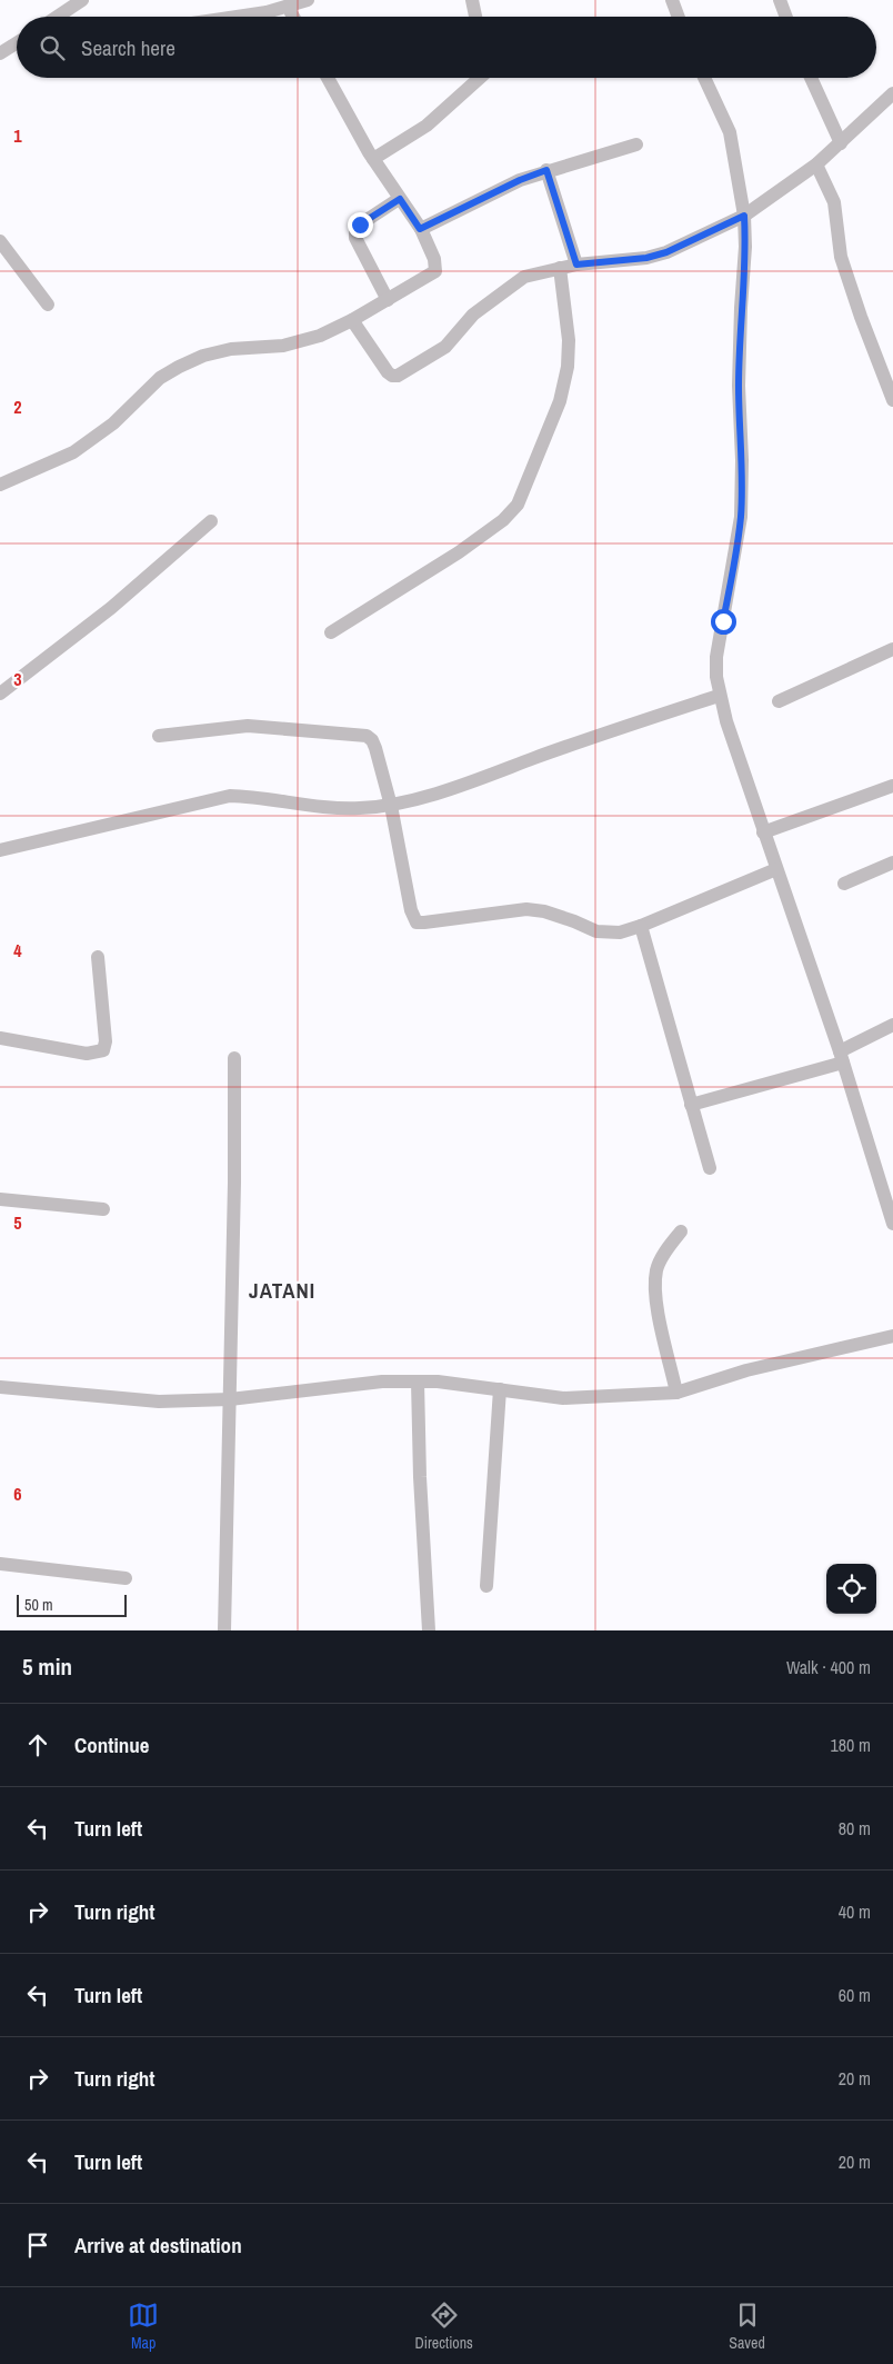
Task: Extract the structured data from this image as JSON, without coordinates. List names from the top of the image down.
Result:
{
  "districts": ["JATANI"],
  "scale_bar": "50 m",
  "page": {
    "search": "Search here",
    "scale": "50 m",
    "heading": ["5 min", "Walk · 400 m"],
    "list": [
      ["Continue", "180 m"],
      ["Turn left", "80 m"],
      ["Turn right", "40 m"],
      ["Turn left", "60 m"],
      ["Turn right", "20 m"],
      ["Turn left", "20 m"],
      "Arrive at destination"
    ],
    "nav": ["Map", "Directions", "Saved"]
  },
  "grid": {
    "rows": [
      "1",
      "2",
      "3",
      "4",
      "5",
      "6"
    ]
  }
}
